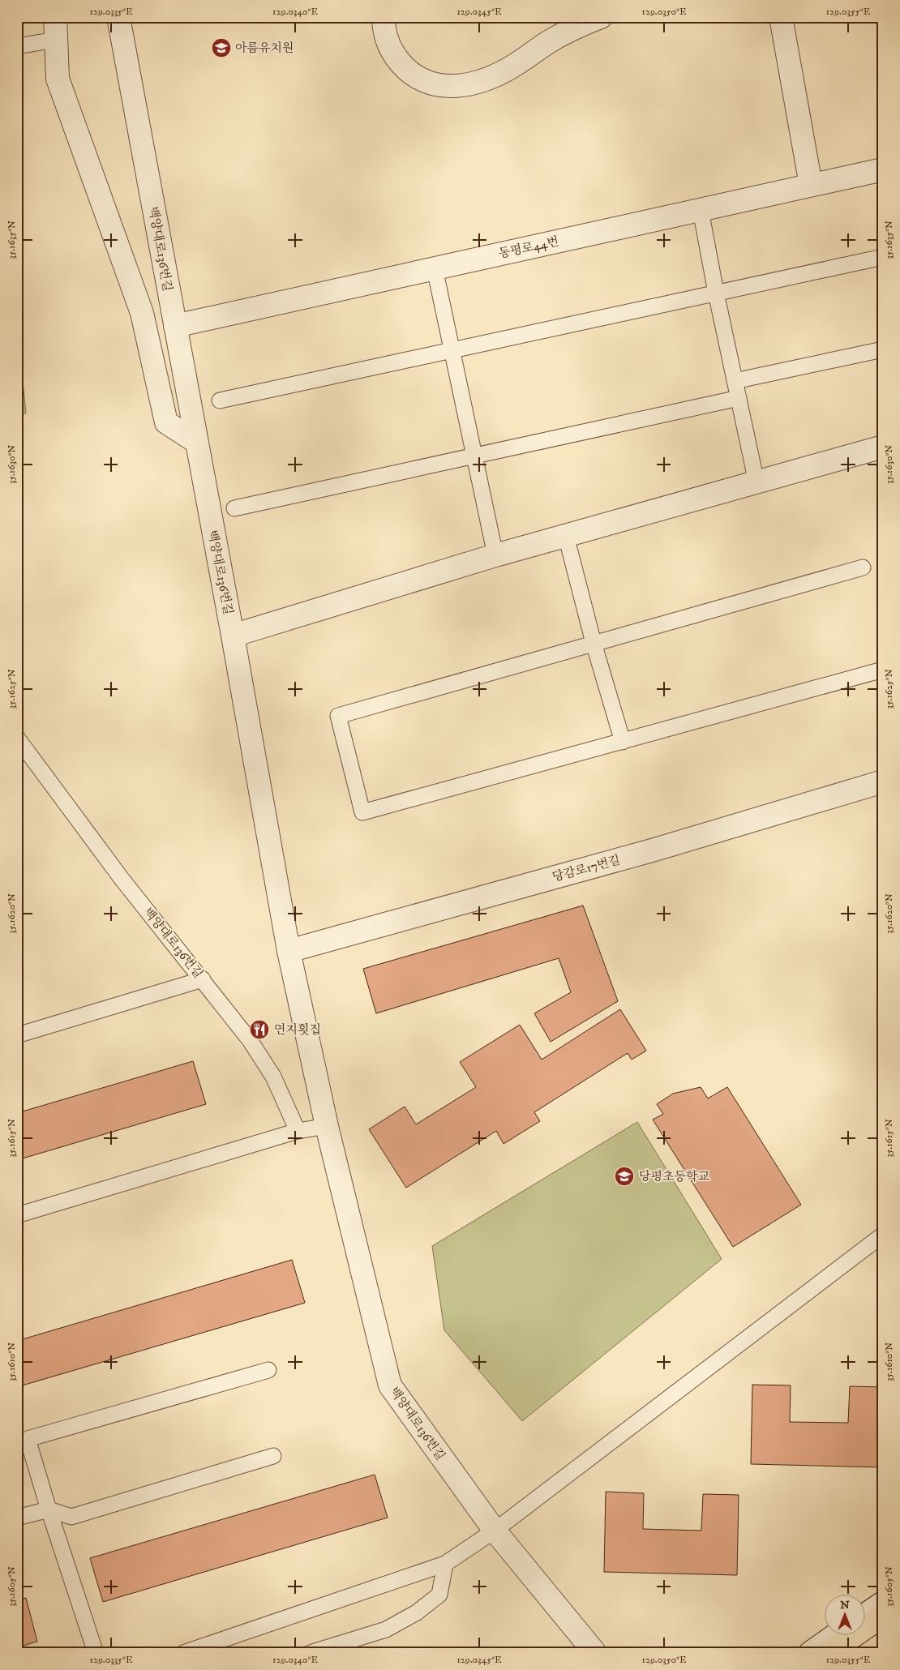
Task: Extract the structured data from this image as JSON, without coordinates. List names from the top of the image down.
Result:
{
  "streets": {
    "street": ["동평로44번", "백양대로136번길", "당감로17번길"]
  },
  "crossings": [
    ["동평로44번", "백양대로136번길"],
    ["백양대로136번길", "당감로17번길"]
  ],
  "places": {
    "school or university": ["아름유치원", "당평초등학교"],
    "restaurant": ["연지횟집"]
  },
  "north": "top",
  "coordinates": [
    "129.0335°E",
    "129.0340°E",
    "129.0345°E",
    "129.0350°E",
    "129.0355°E",
    "35.1635°N",
    "35.1630°N",
    "35.1625°N",
    "35.1620°N",
    "35.1615°N",
    "35.1610°N",
    "35.1605°N"
  ]
}
